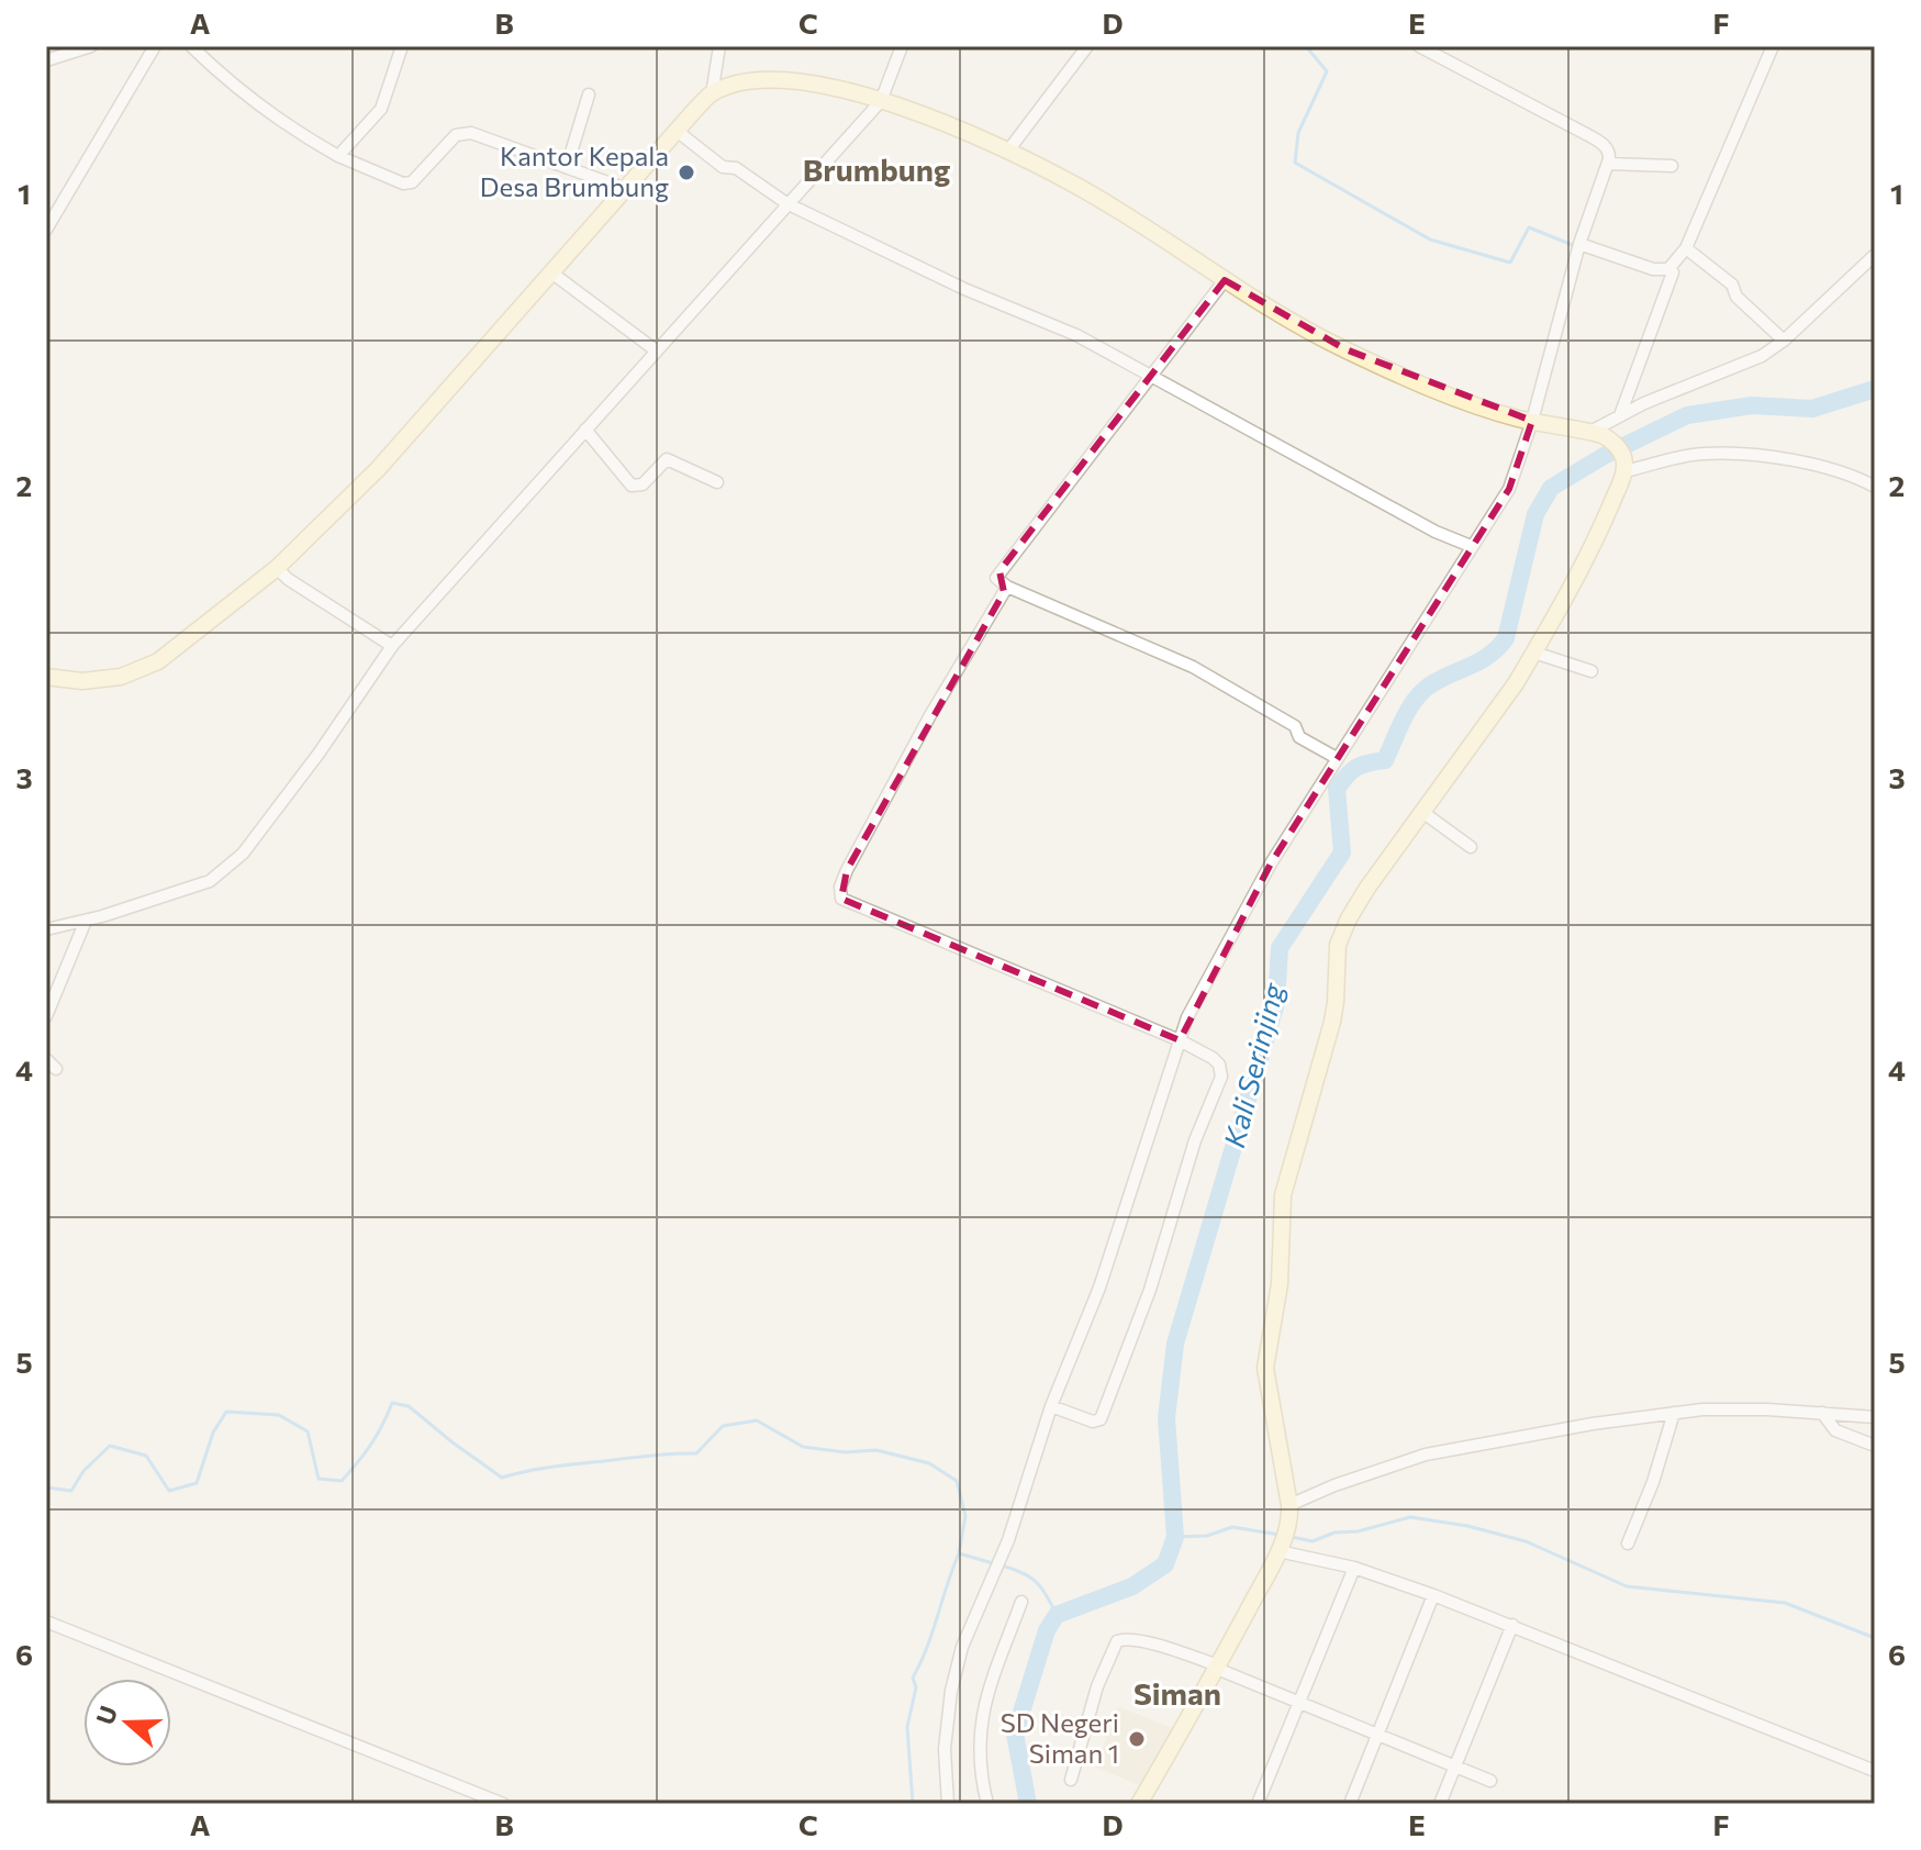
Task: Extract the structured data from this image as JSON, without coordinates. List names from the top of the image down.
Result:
{
  "districts": ["Brumbung", "Siman"],
  "water": ["Kali Serinjing"],
  "places": ["Kantor Kepala Desa Brumbung", "SD Negeri Siman 1"],
  "north": "left",
  "grid": {
    "columns": [
      "A",
      "B",
      "C",
      "D",
      "E",
      "F"
    ],
    "rows": [
      "1",
      "2",
      "3",
      "4",
      "5",
      "6"
    ]
  }
}
